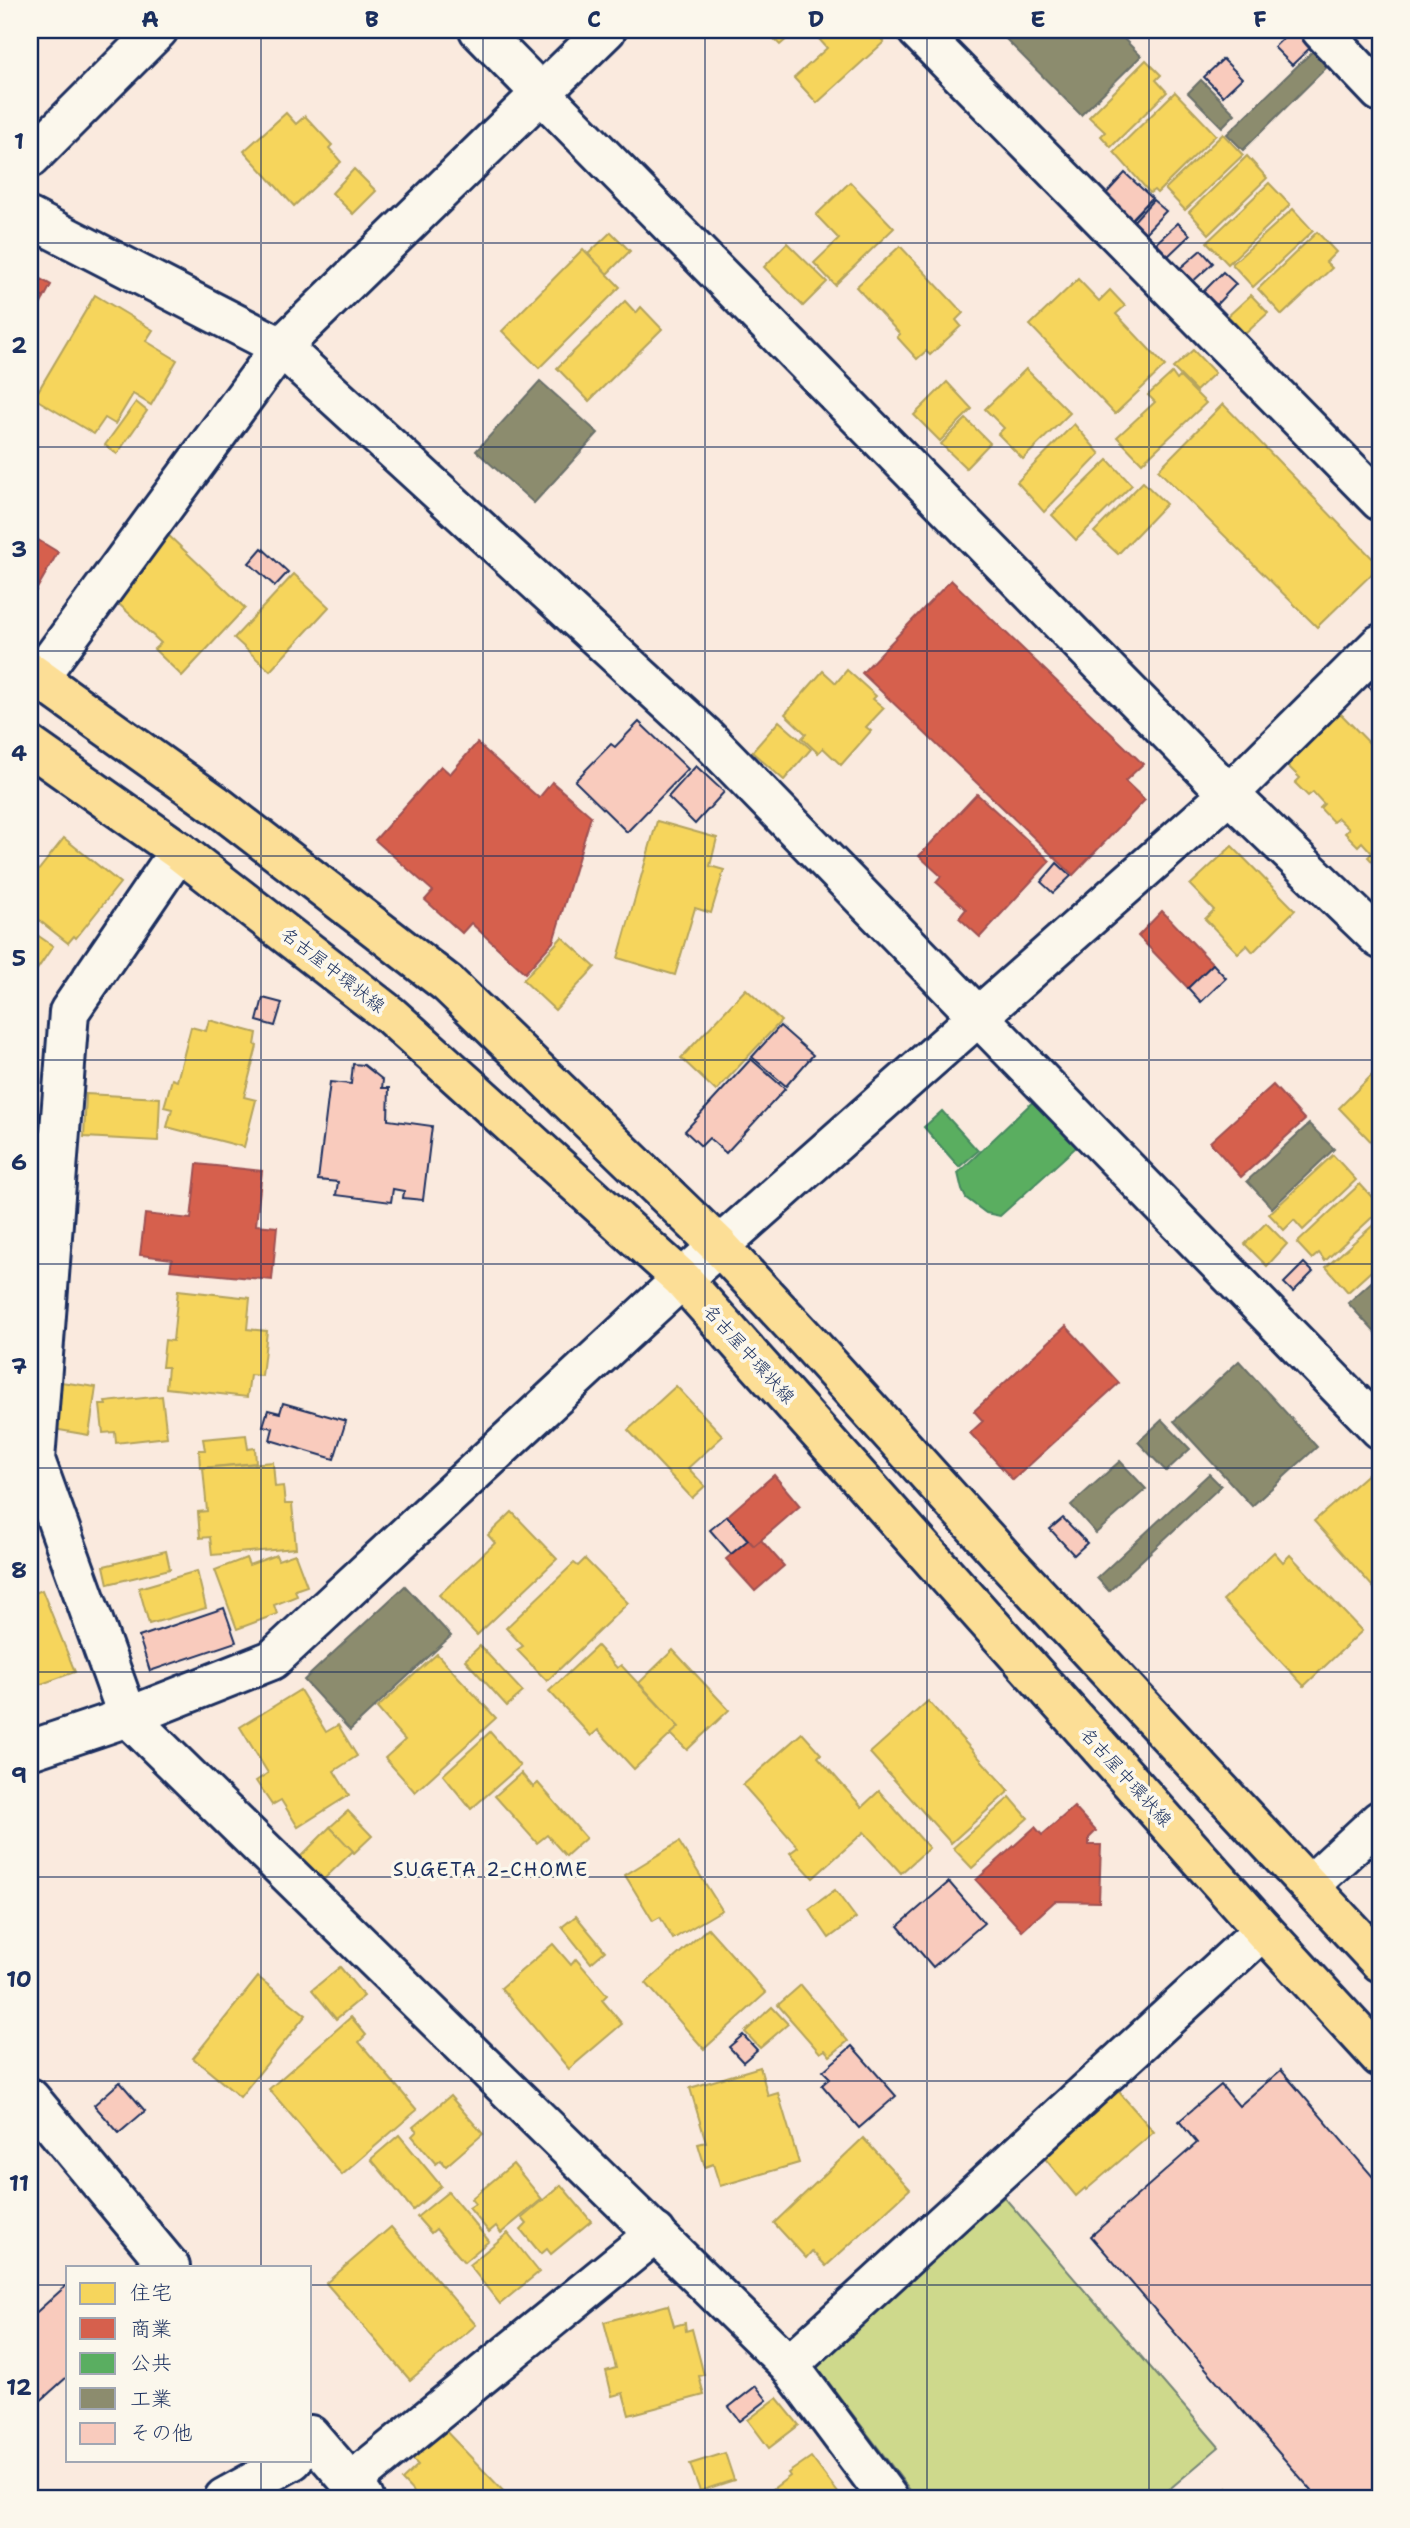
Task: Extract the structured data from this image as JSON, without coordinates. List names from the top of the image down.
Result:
{
  "streets": {
    "main road": ["名古屋中環状線"]
  },
  "districts": ["SUGETA 2-CHOME"],
  "legend": [
    "住宅",
    "商業",
    "公共",
    "工業",
    "その他"
  ],
  "grid": {
    "columns": [
      "A",
      "B",
      "C",
      "D",
      "E",
      "F"
    ],
    "rows": [
      "1",
      "2",
      "3",
      "4",
      "5",
      "6",
      "7",
      "8",
      "9",
      "10",
      "11",
      "12"
    ]
  }
}
